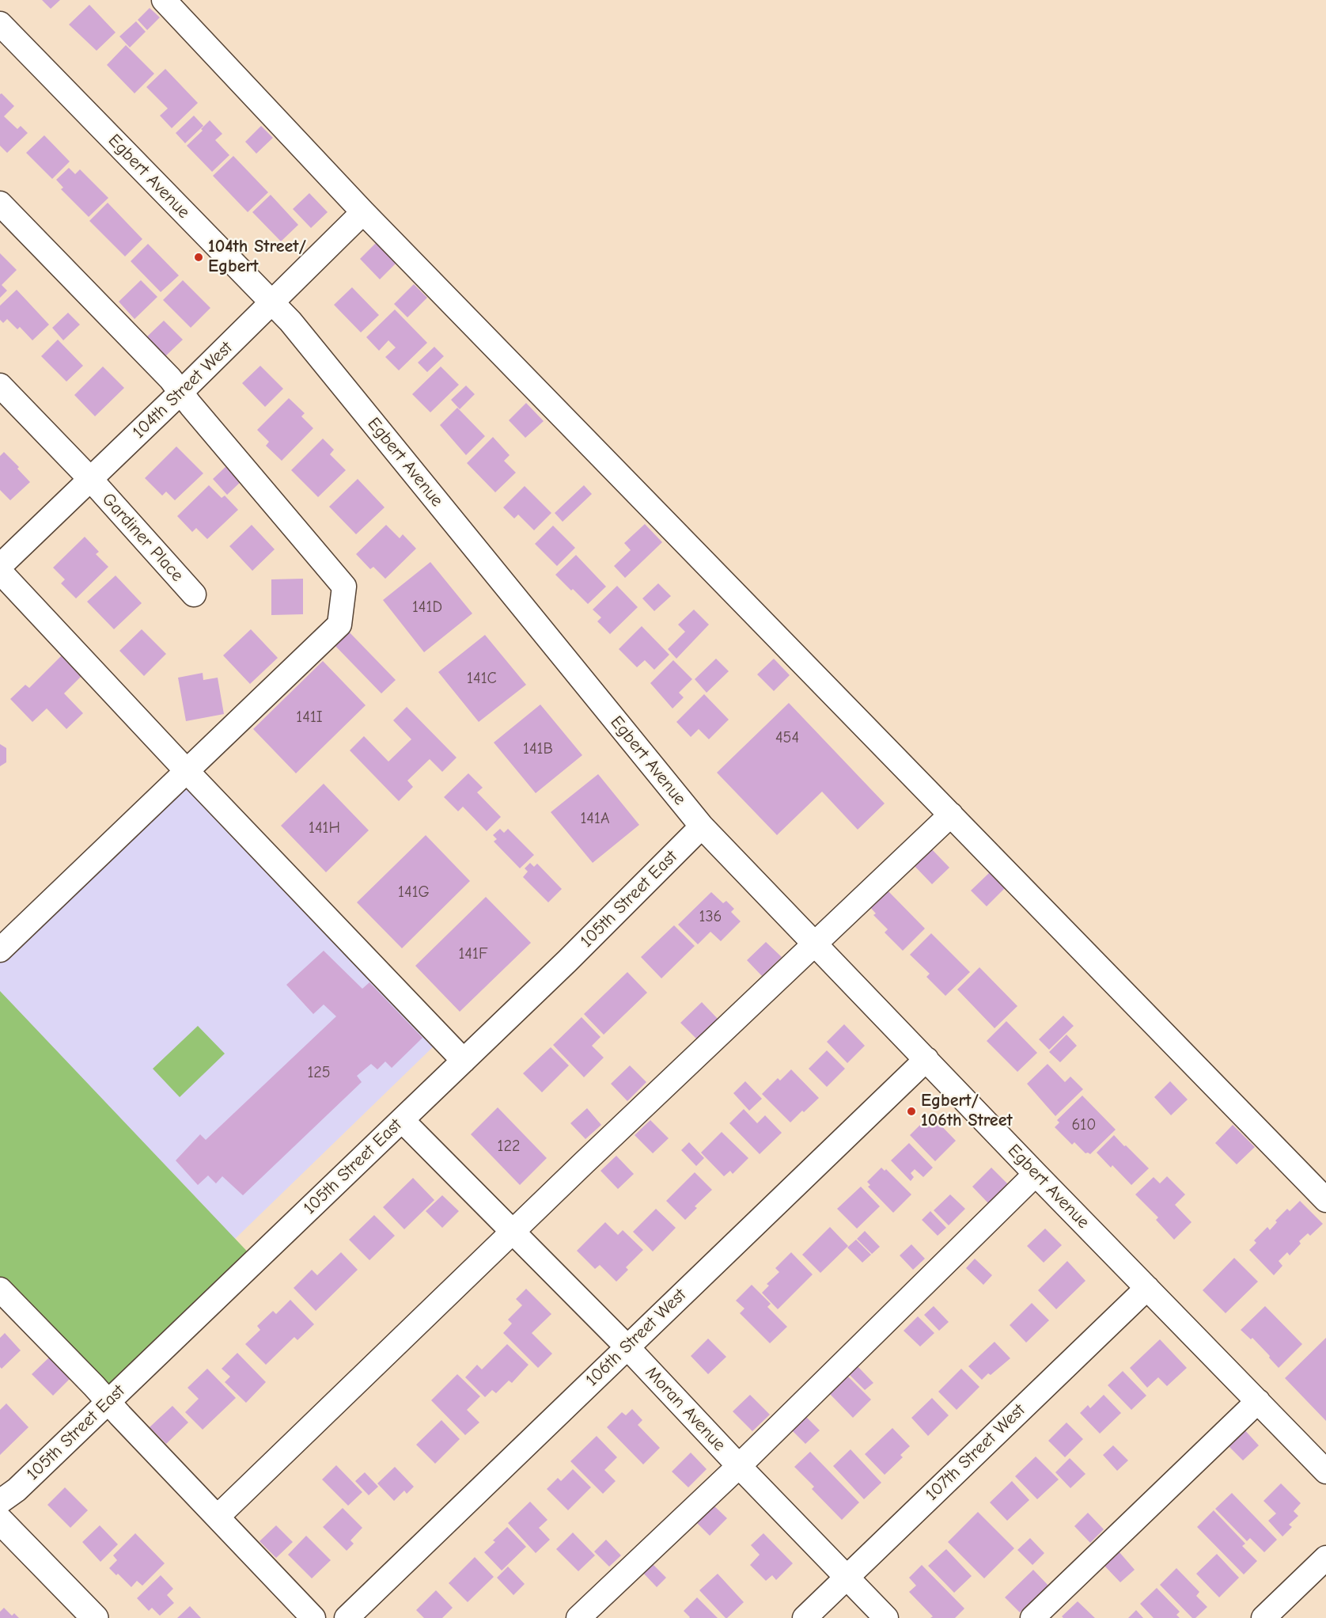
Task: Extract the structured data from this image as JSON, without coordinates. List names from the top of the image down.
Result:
{
  "streets": {
    "street": [
      "Egbert Avenue",
      "104th Street West",
      "Gardiner Place",
      "105th Street East",
      "106th Street West",
      "Moran Avenue",
      "107th Street West"
    ]
  },
  "crossings": [
    ["Egbert Avenue", "104th Street West"],
    ["Egbert Avenue", "105th Street East"],
    ["Egbert Avenue", "106th Street West"],
    ["Egbert Avenue", "107th Street West"],
    ["104th Street West", "Gardiner Place"],
    ["105th Street East", "Moran Avenue"],
    ["106th Street West", "Moran Avenue"],
    ["Moran Avenue", "107th Street West"]
  ],
  "places": ["104th Street/ Egbert", "Egbert/ 106th Street"],
  "house_numbers": [
    "141D",
    "141C",
    "141I",
    "454",
    "141B",
    "141A",
    "141H",
    "141G",
    "136",
    "141F",
    "125",
    "610",
    "122"
  ]
}
